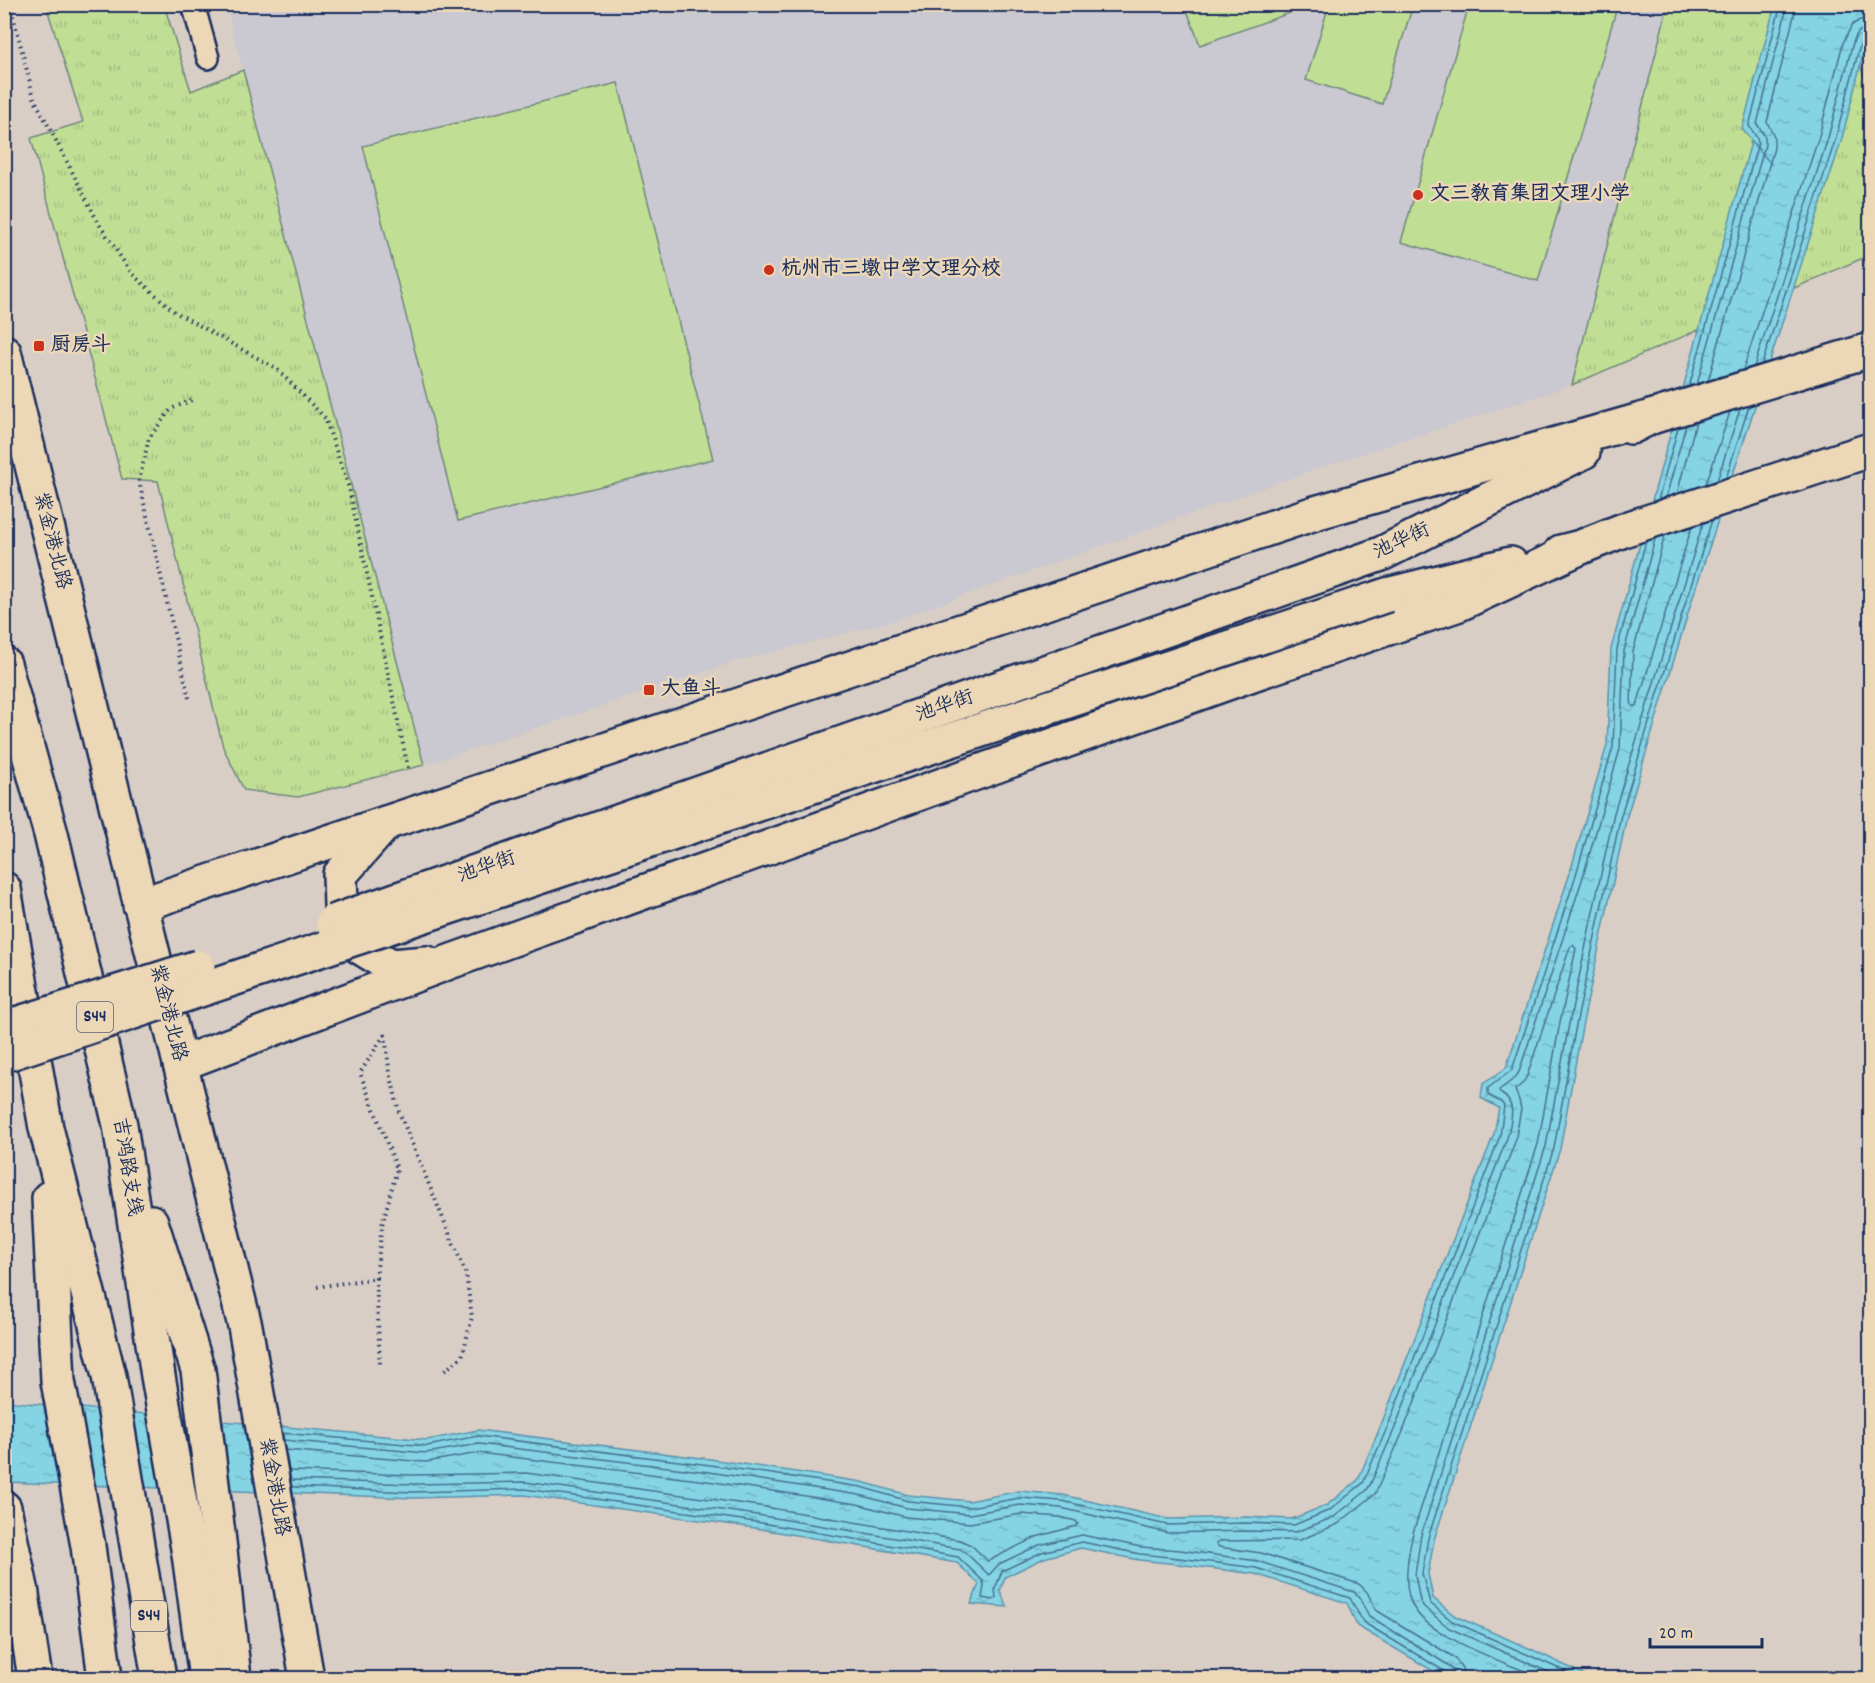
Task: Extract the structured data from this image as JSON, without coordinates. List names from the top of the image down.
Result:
{
  "streets": {
    "main road": [
      "紫金港北路",
      "池华街",
      "S44",
      "吉鸿路支线"
    ]
  },
  "places": {
    "other": ["文三教育集团文理小学", "杭州市三墩中学文理分校"],
    "transit": ["厨房斗", "大鱼斗"]
  },
  "scale_bar": "20 m"
}
